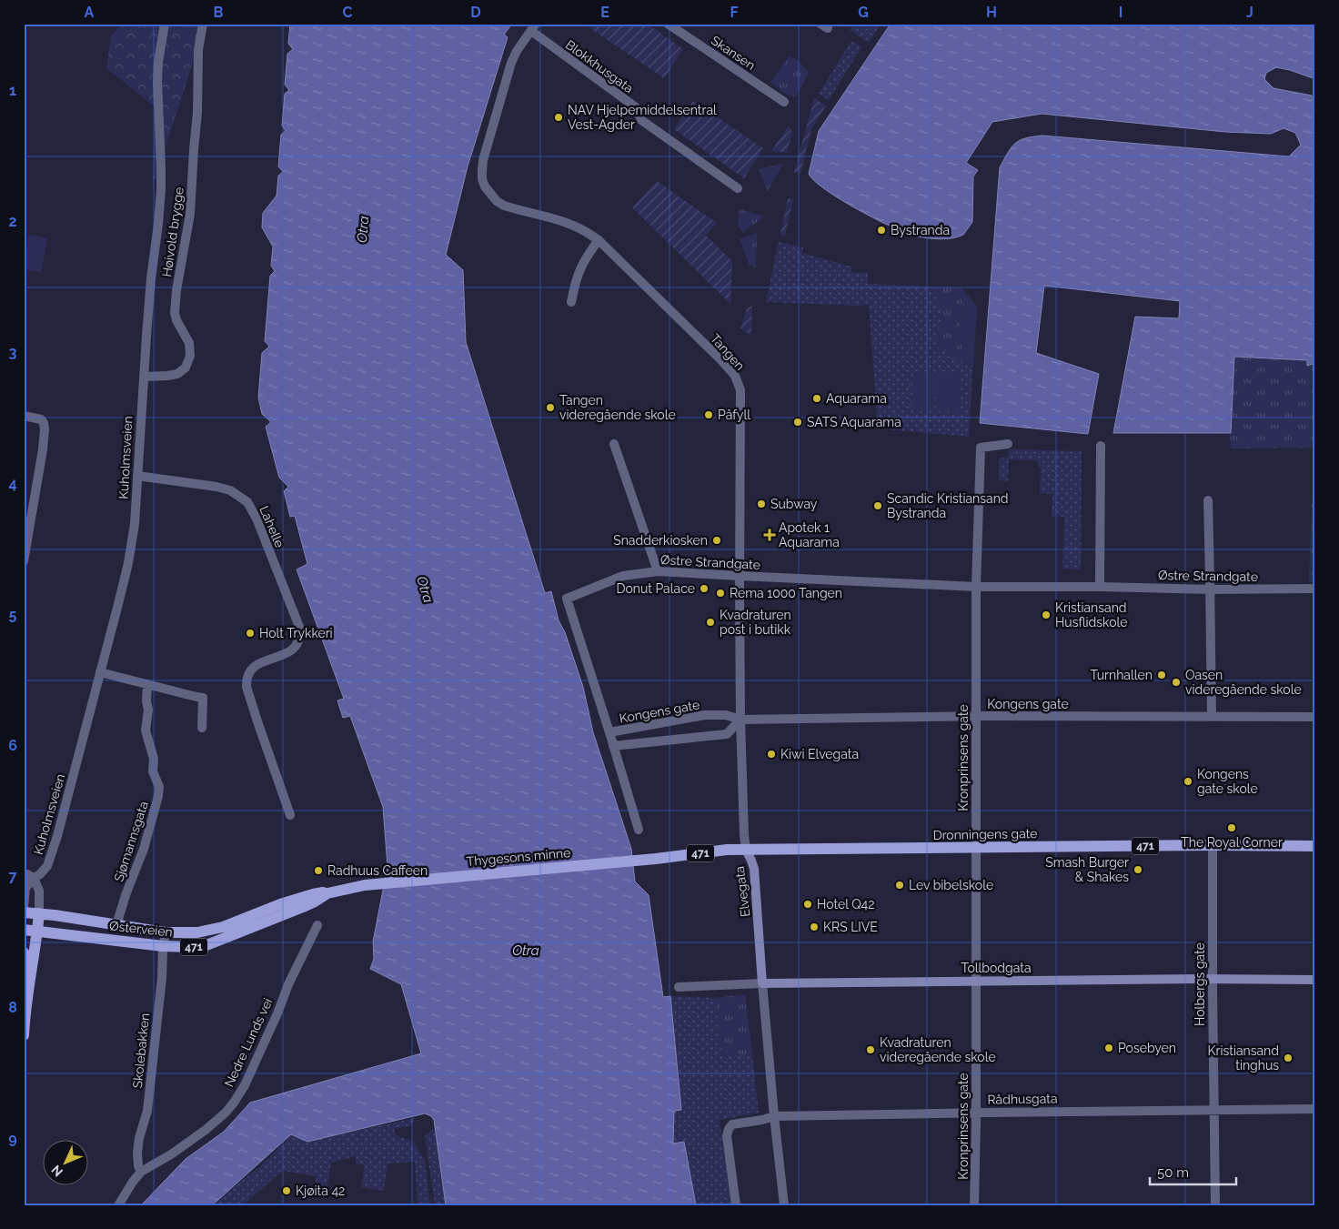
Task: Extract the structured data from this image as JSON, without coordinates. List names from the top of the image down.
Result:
{
  "streets": {
    "main road": [
      "Dronningens gate",
      "471",
      "Thygesons minne",
      "Elvegata",
      "Østerveien",
      "Tollbodgata"
    ],
    "street": [
      "Skansen",
      "Blokkhusgata",
      "Høivold brygge",
      "Tangen",
      "Kuholmsveien",
      "Lahelle",
      "Østre Strandgate",
      "Kongens gate",
      "Kronprinsens gate",
      "Sjømannsgata",
      "Holbergs gate",
      "Nedre Lunds vei",
      "Skolebakken",
      "Rådhusgata"
    ]
  },
  "crossings": [
    ["Blokkhusgata", "Tangen"],
    ["Høivold brygge", "Kuholmsveien"],
    ["Tangen", "Østre Strandgate"],
    ["Tangen", "Elvegata"],
    ["Kuholmsveien", "Lahelle"],
    ["Østre Strandgate", "Kongens gate"],
    ["Østre Strandgate", "Kronprinsens gate"],
    ["Østre Strandgate", "Elvegata"],
    ["Kongens gate", "Kronprinsens gate"],
    ["Kongens gate", "Elvegata"],
    ["Kronprinsens gate", "Dronningens gate"],
    ["Kronprinsens gate", "Tollbodgata"],
    ["Kronprinsens gate", "Rådhusgata"],
    ["Dronningens gate", "Thygesons minne"],
    ["Dronningens gate", "Elvegata"],
    ["Dronningens gate", "Holbergs gate"],
    ["Sjømannsgata", "Østerveien"],
    ["Thygesons minne", "Østerveien"],
    ["Elvegata", "Tollbodgata"],
    ["Elvegata", "Rådhusgata"],
    ["Østerveien", "Skolebakken"],
    ["Tollbodgata", "Holbergs gate"],
    ["Holbergs gate", "Rådhusgata"],
    ["Nedre Lunds vei", "Skolebakken"]
  ],
  "water": ["Otra"],
  "places": {
    "other": [
      "NAV Hjelpemiddelsentral Vest-Agder",
      "Bystranda",
      "Aquarama",
      "Tangen videregående skole",
      "Påfyll",
      "SATS Aquarama",
      "Subway",
      "Scandic Kristiansand Bystranda",
      "Snadderkiosken",
      "Donut Palace",
      "Rema 1000 Tangen",
      "Kristiansand Husflidskole",
      "Kvadraturen post i butikk",
      "Holt Trykkeri",
      "Turnhallen",
      "Oasen videregående skole",
      "Kiwi Elvegata",
      "Kongens gate skole",
      "The Royal Corner",
      "Smash Burger & Shakes",
      "Radhuus Caffeen",
      "Lev bibelskole",
      "Hotel Q42",
      "KRS LIVE",
      "Posebyen",
      "Kvadraturen videregående skole",
      "Kristiansand tinghus",
      "Kjøita 42"
    ],
    "health": ["Apotek 1 Aquarama"]
  },
  "scale_bar": "50 m",
  "north": "bottom left",
  "grid": {
    "columns": [
      "A",
      "B",
      "C",
      "D",
      "E",
      "F",
      "G",
      "H",
      "I",
      "J"
    ],
    "rows": [
      "1",
      "2",
      "3",
      "4",
      "5",
      "6",
      "7",
      "8",
      "9"
    ]
  }
}
